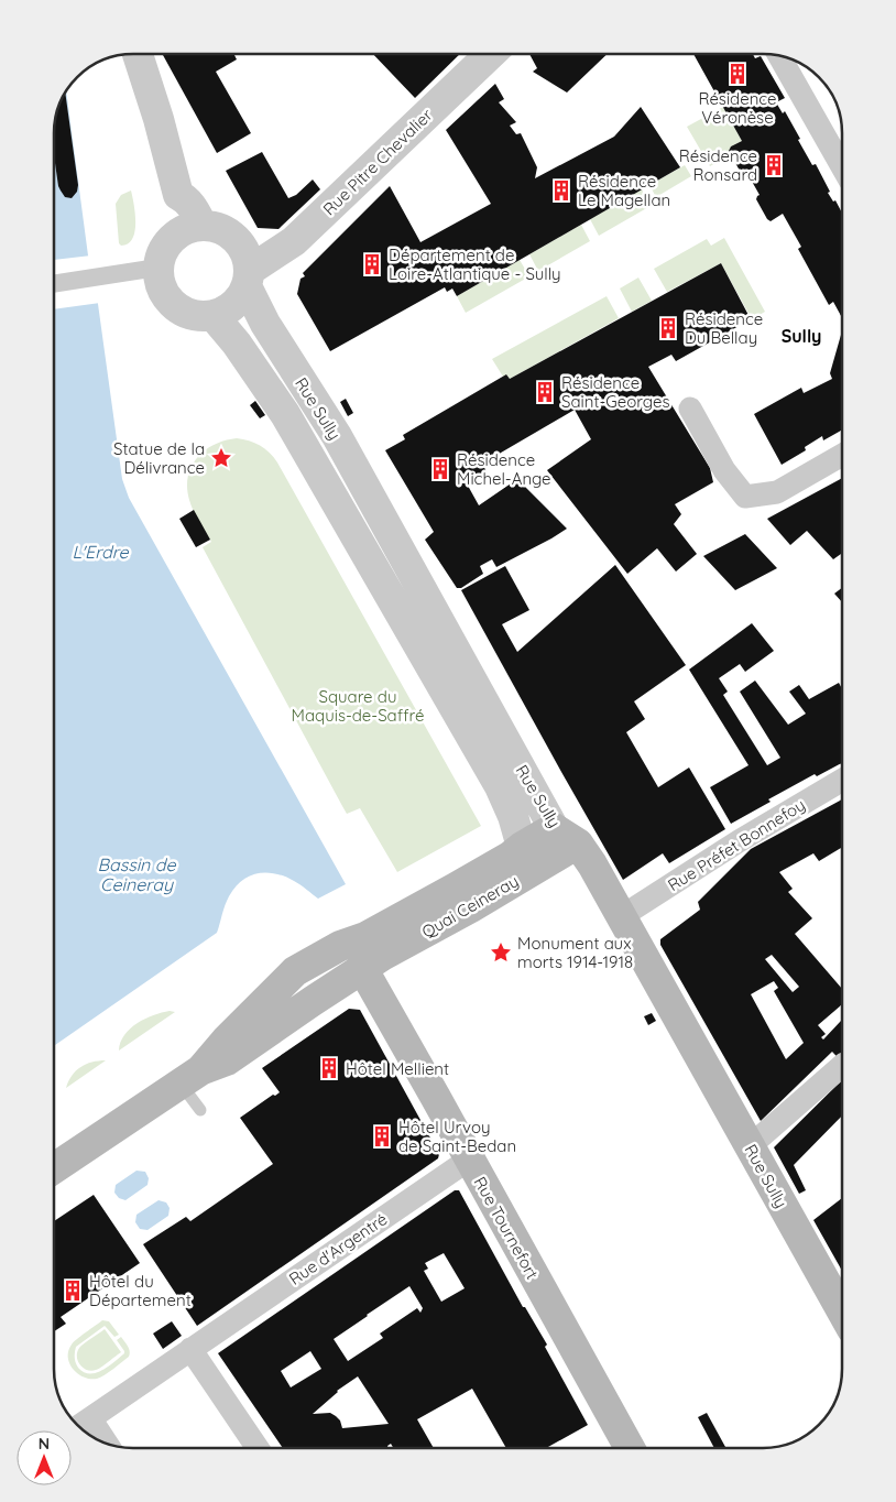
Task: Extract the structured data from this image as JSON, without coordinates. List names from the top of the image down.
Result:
{
  "streets": {
    "main road": ["Rue Sully", "Quai Ceineray", "Rue Tournefort"],
    "street": ["Rue Pitre Chevalier", "Rue Préfet Bonnefoy", "Rue d'Argentré"]
  },
  "crossings": [
    ["Rue Pitre Chevalier", "Rue Sully"],
    ["Rue Sully", "Rue Préfet Bonnefoy"],
    ["Rue Sully", "Quai Ceineray"],
    ["Quai Ceineray", "Rue Tournefort"],
    ["Rue Tournefort", "Rue d'Argentré"]
  ],
  "districts": ["Sully"],
  "water": ["L'Erdre", "Bassin de Ceineray"],
  "parks": ["Square du Maquis-de-Saffré"],
  "places": {
    "building": [
      "Résidence Véronèse",
      "Résidence Ronsard",
      "Résidence Le Magellan",
      "Département de Loire-Atlantique - Sully",
      "Résidence Du Bellay",
      "Résidence Saint-Georges",
      "Résidence Michel-Ange",
      "Hôtel Mellient",
      "Hôtel Urvoy de Saint-Bedan",
      "Hôtel du Département"
    ],
    "place": ["Statue de la Délivrance", "Monument aux morts 1914-1918"]
  },
  "north": "top"
}
